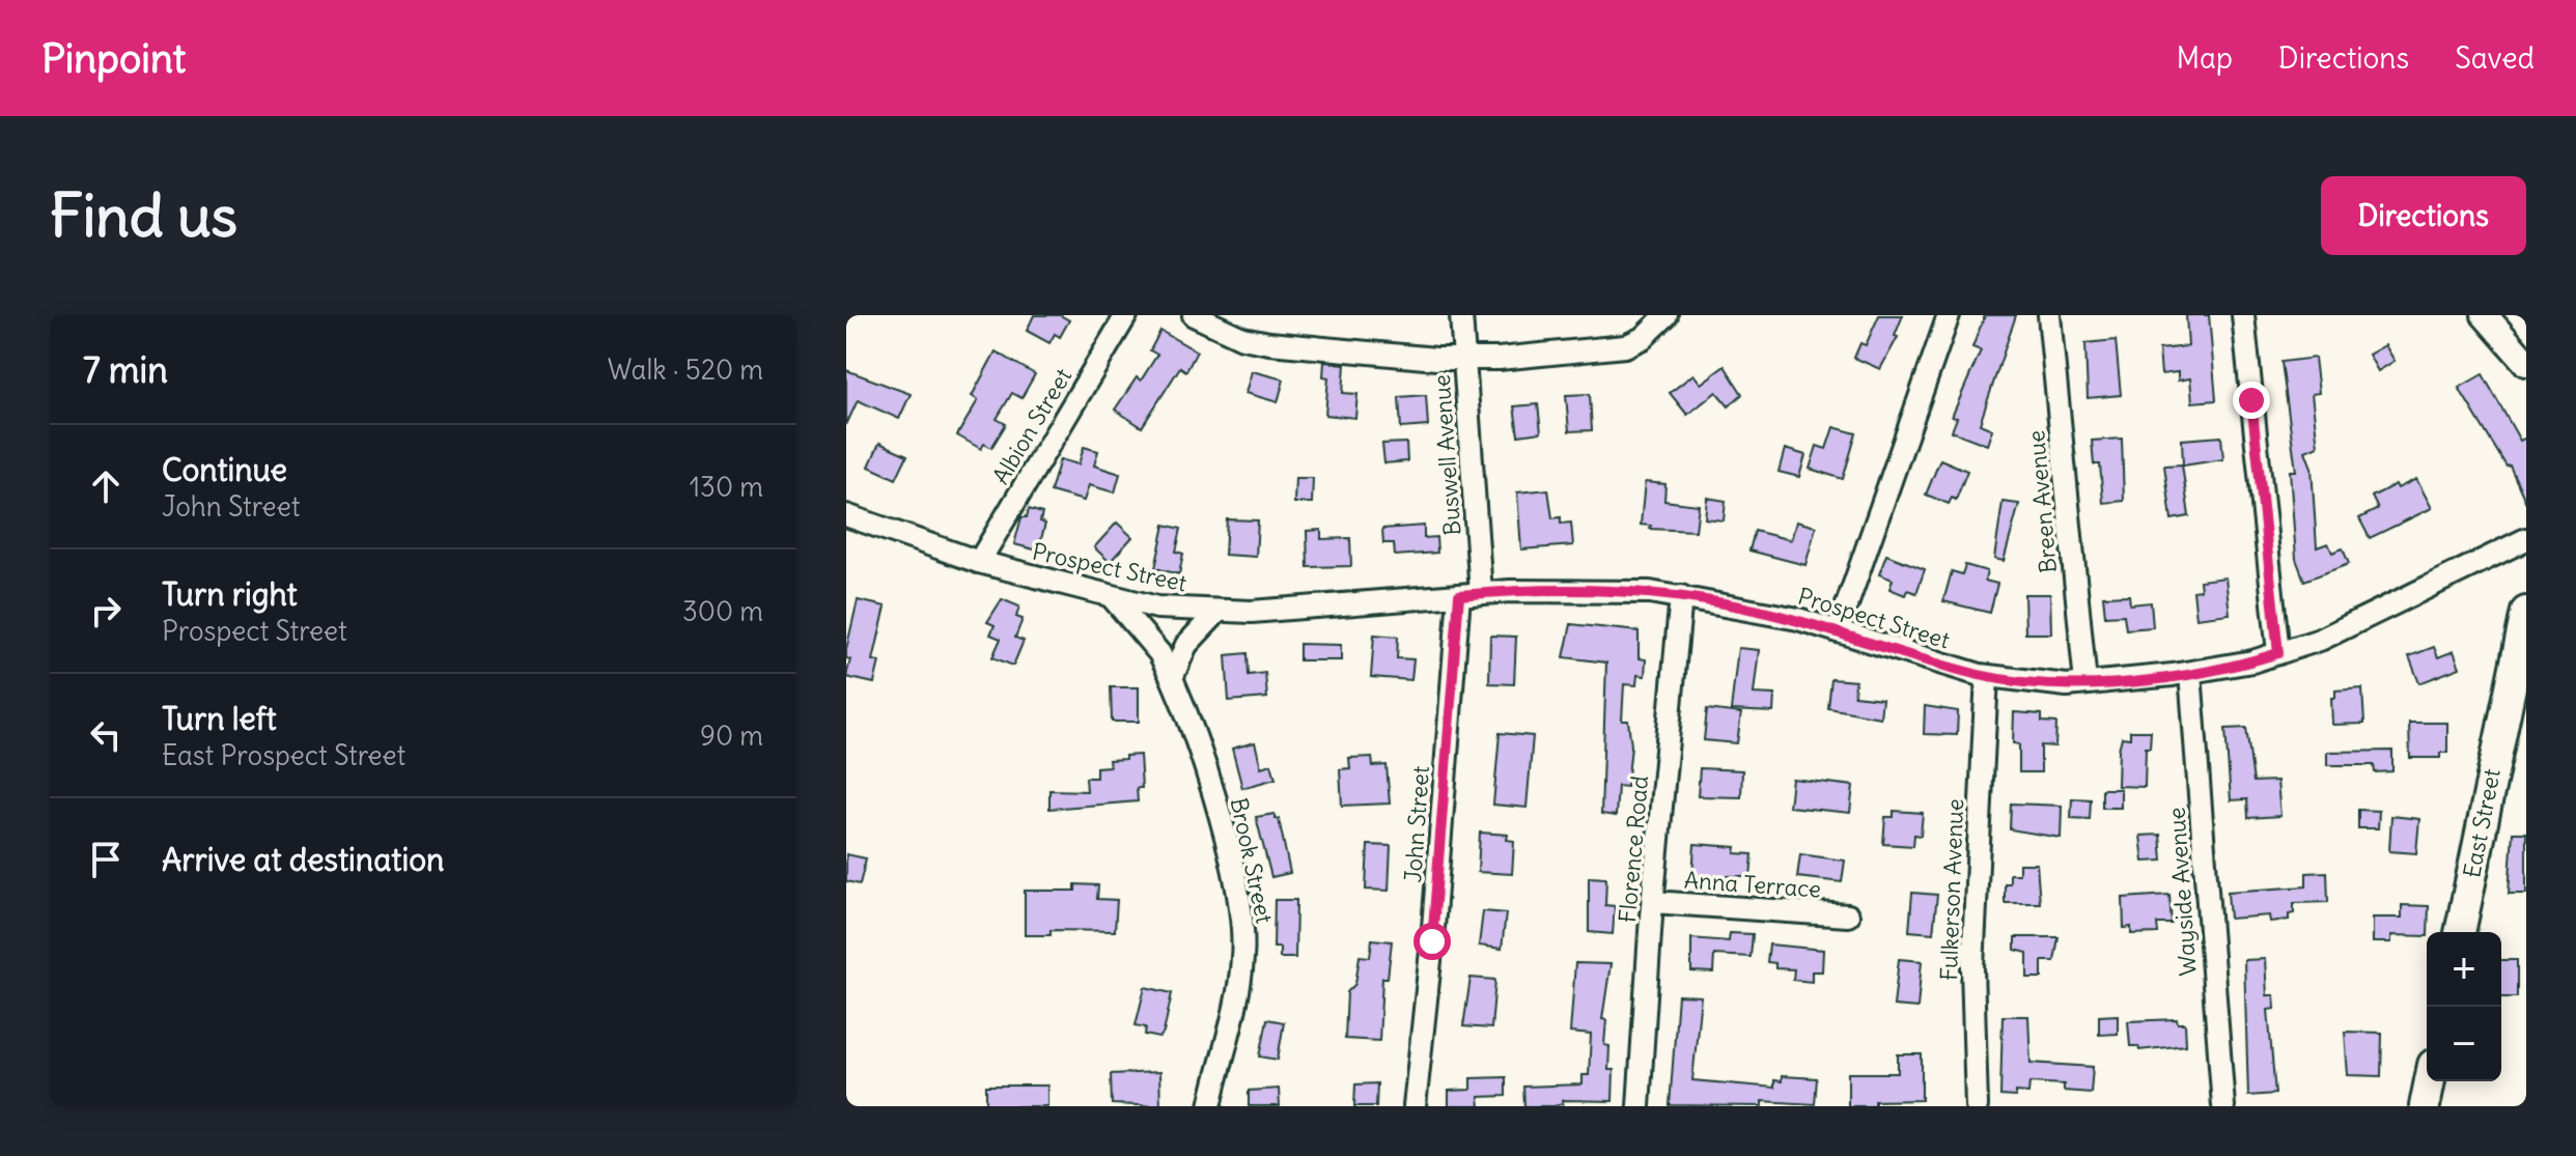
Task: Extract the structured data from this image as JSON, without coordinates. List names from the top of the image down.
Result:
{
  "streets": {
    "main road": ["East Street"],
    "street": [
      "Albion Street",
      "Buswell Avenue",
      "Breen Avenue",
      "Prospect Street",
      "John Street",
      "Florence Road",
      "Brook Street",
      "Anna Terrace",
      "Fulkerson Avenue",
      "Wayside Avenue"
    ]
  },
  "crossings": [
    ["Albion Street", "Prospect Street"],
    ["Buswell Avenue", "Prospect Street"],
    ["Buswell Avenue", "John Street"],
    ["Breen Avenue", "Prospect Street"],
    ["Prospect Street", "John Street"],
    ["Prospect Street", "Florence Road"],
    ["Prospect Street", "Brook Street"],
    ["Prospect Street", "Fulkerson Avenue"],
    ["Prospect Street", "Wayside Avenue"],
    ["Florence Road", "Anna Terrace"]
  ],
  "page": {
    "header": "Pinpoint",
    "nav": ["Map", "Directions", "Saved"],
    "buttons": "Directions",
    "title": "Find us",
    "heading": ["7 min", "Walk · 520 m"],
    "list": [
      ["Continue", "John Street", "130 m"],
      ["Turn right", "Prospect Street", "300 m"],
      ["Turn left", "East Prospect Street", "90 m"],
      "Arrive at destination"
    ],
    "map_buttons": ["+", "−"]
  }
}
